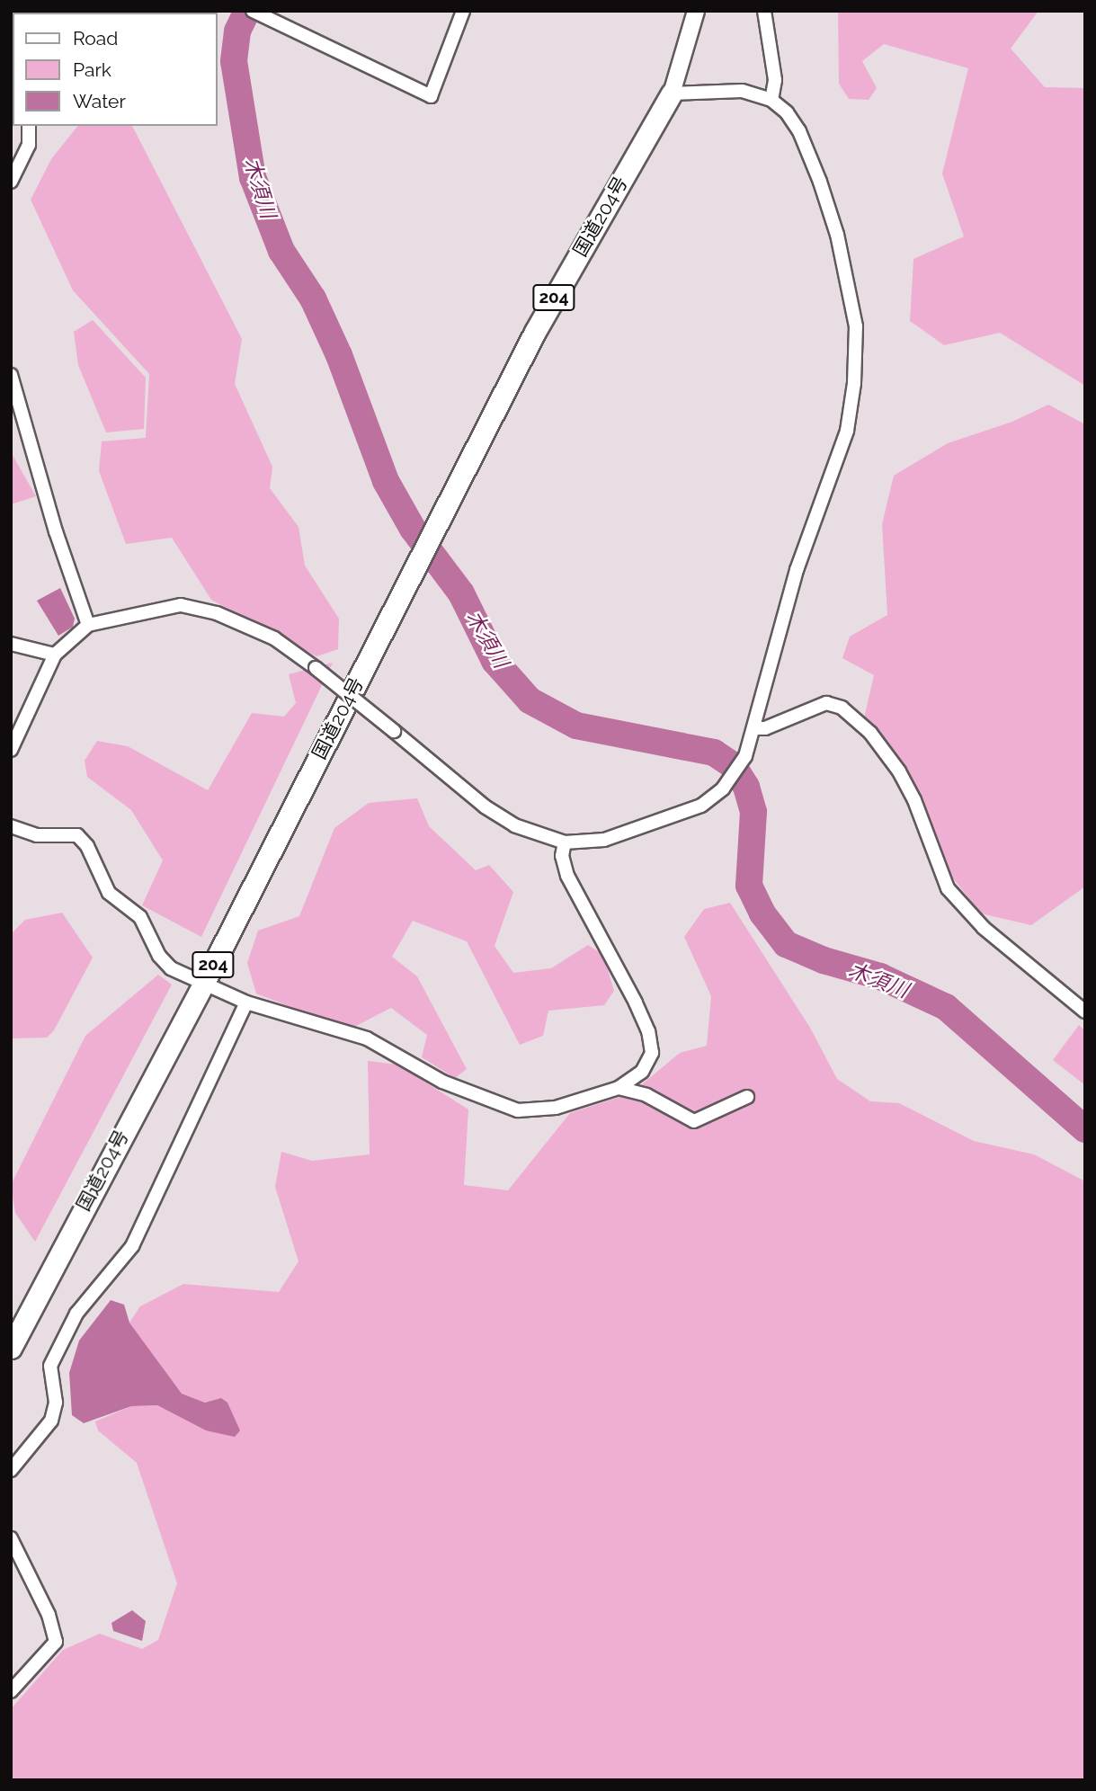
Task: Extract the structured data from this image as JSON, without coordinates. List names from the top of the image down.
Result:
{
  "streets": {
    "highway": ["国道204号", "204"]
  },
  "water": ["木須川"],
  "legend": ["Road", "Park", "Water"]
}
